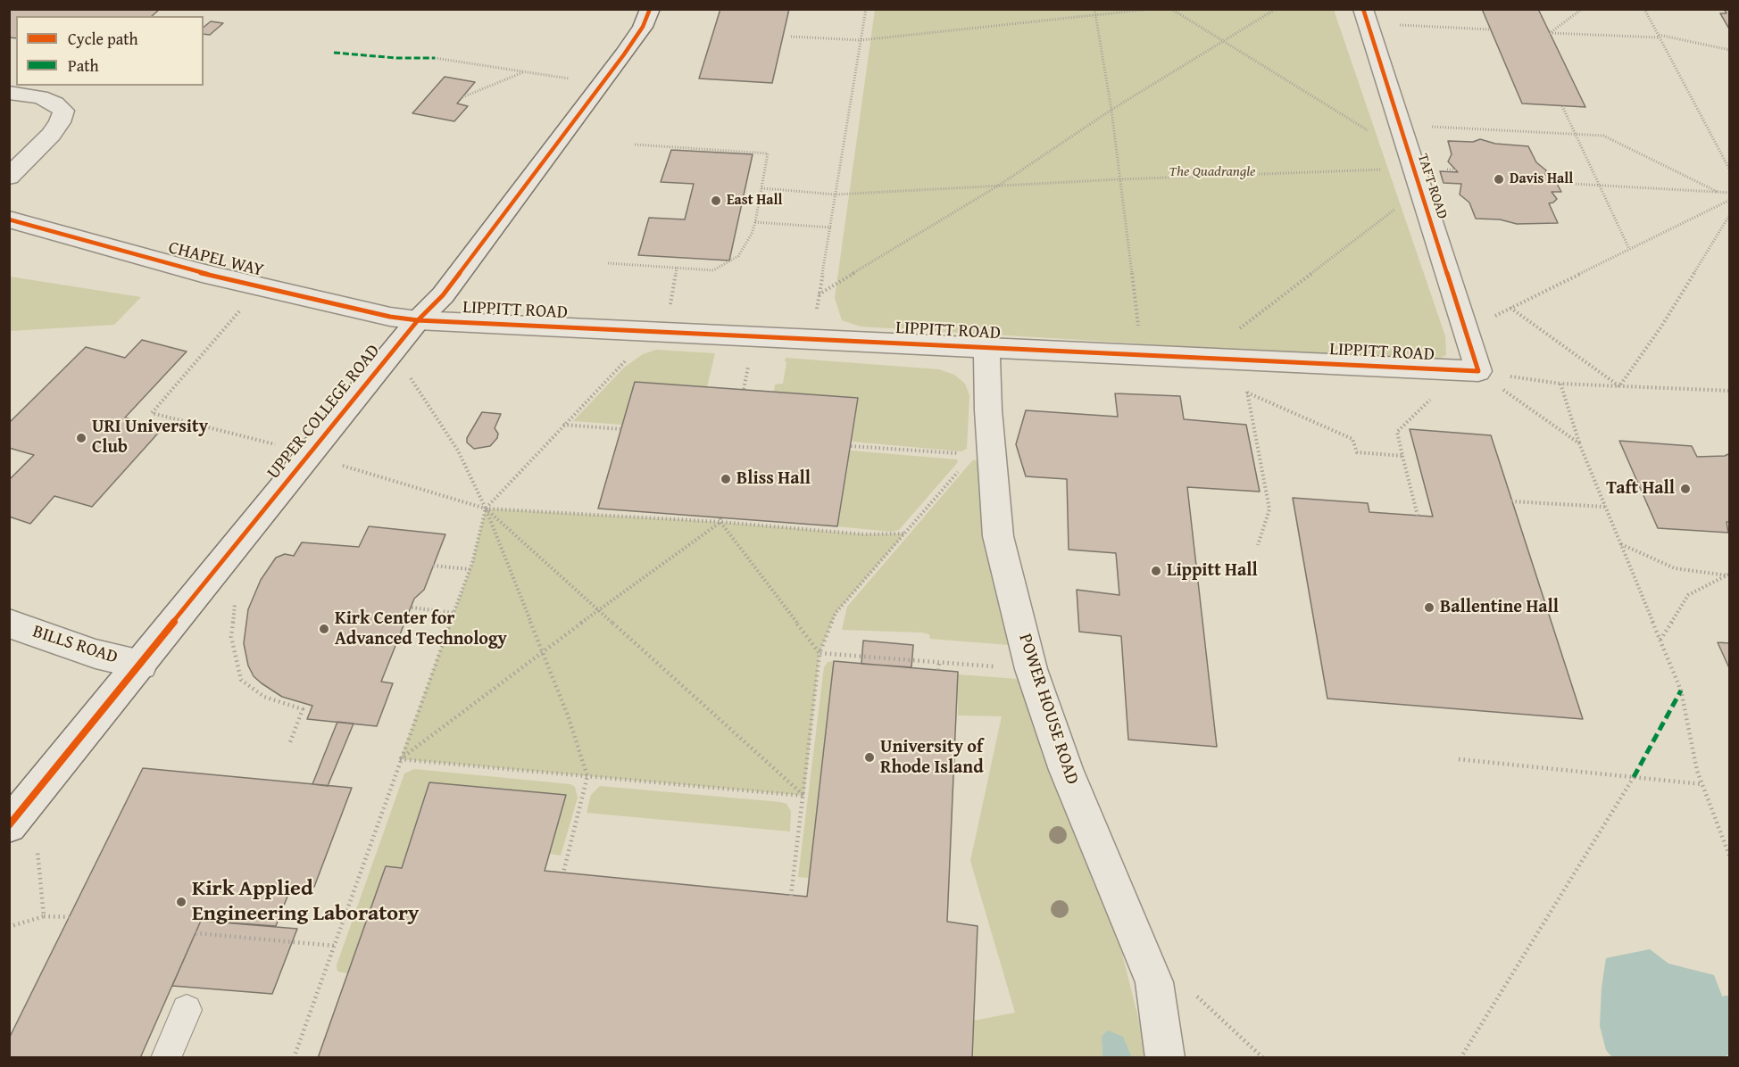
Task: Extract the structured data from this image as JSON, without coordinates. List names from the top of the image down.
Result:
{
  "streets": {
    "street": [
      "TAFT ROAD",
      "CHAPEL WAY",
      "LIPPITT ROAD",
      "UPPER COLLEGE ROAD",
      "BILLS ROAD",
      "POWER HOUSE ROAD"
    ]
  },
  "crossings": [
    ["TAFT ROAD", "LIPPITT ROAD"],
    ["CHAPEL WAY", "LIPPITT ROAD"],
    ["CHAPEL WAY", "UPPER COLLEGE ROAD"],
    ["LIPPITT ROAD", "UPPER COLLEGE ROAD"],
    ["LIPPITT ROAD", "POWER HOUSE ROAD"],
    ["UPPER COLLEGE ROAD", "BILLS ROAD"]
  ],
  "parks": ["The Quadrangle"],
  "places": [
    "Davis Hall",
    "East Hall",
    "URI University Club",
    "Bliss Hall",
    "Taft Hall",
    "Lippitt Hall",
    "Ballentine Hall",
    "Kirk Center for Advanced Technology",
    "University of Rhode Island",
    "Kirk Applied Engineering Laboratory"
  ],
  "legend": ["Cycle path", "Path"]
}
